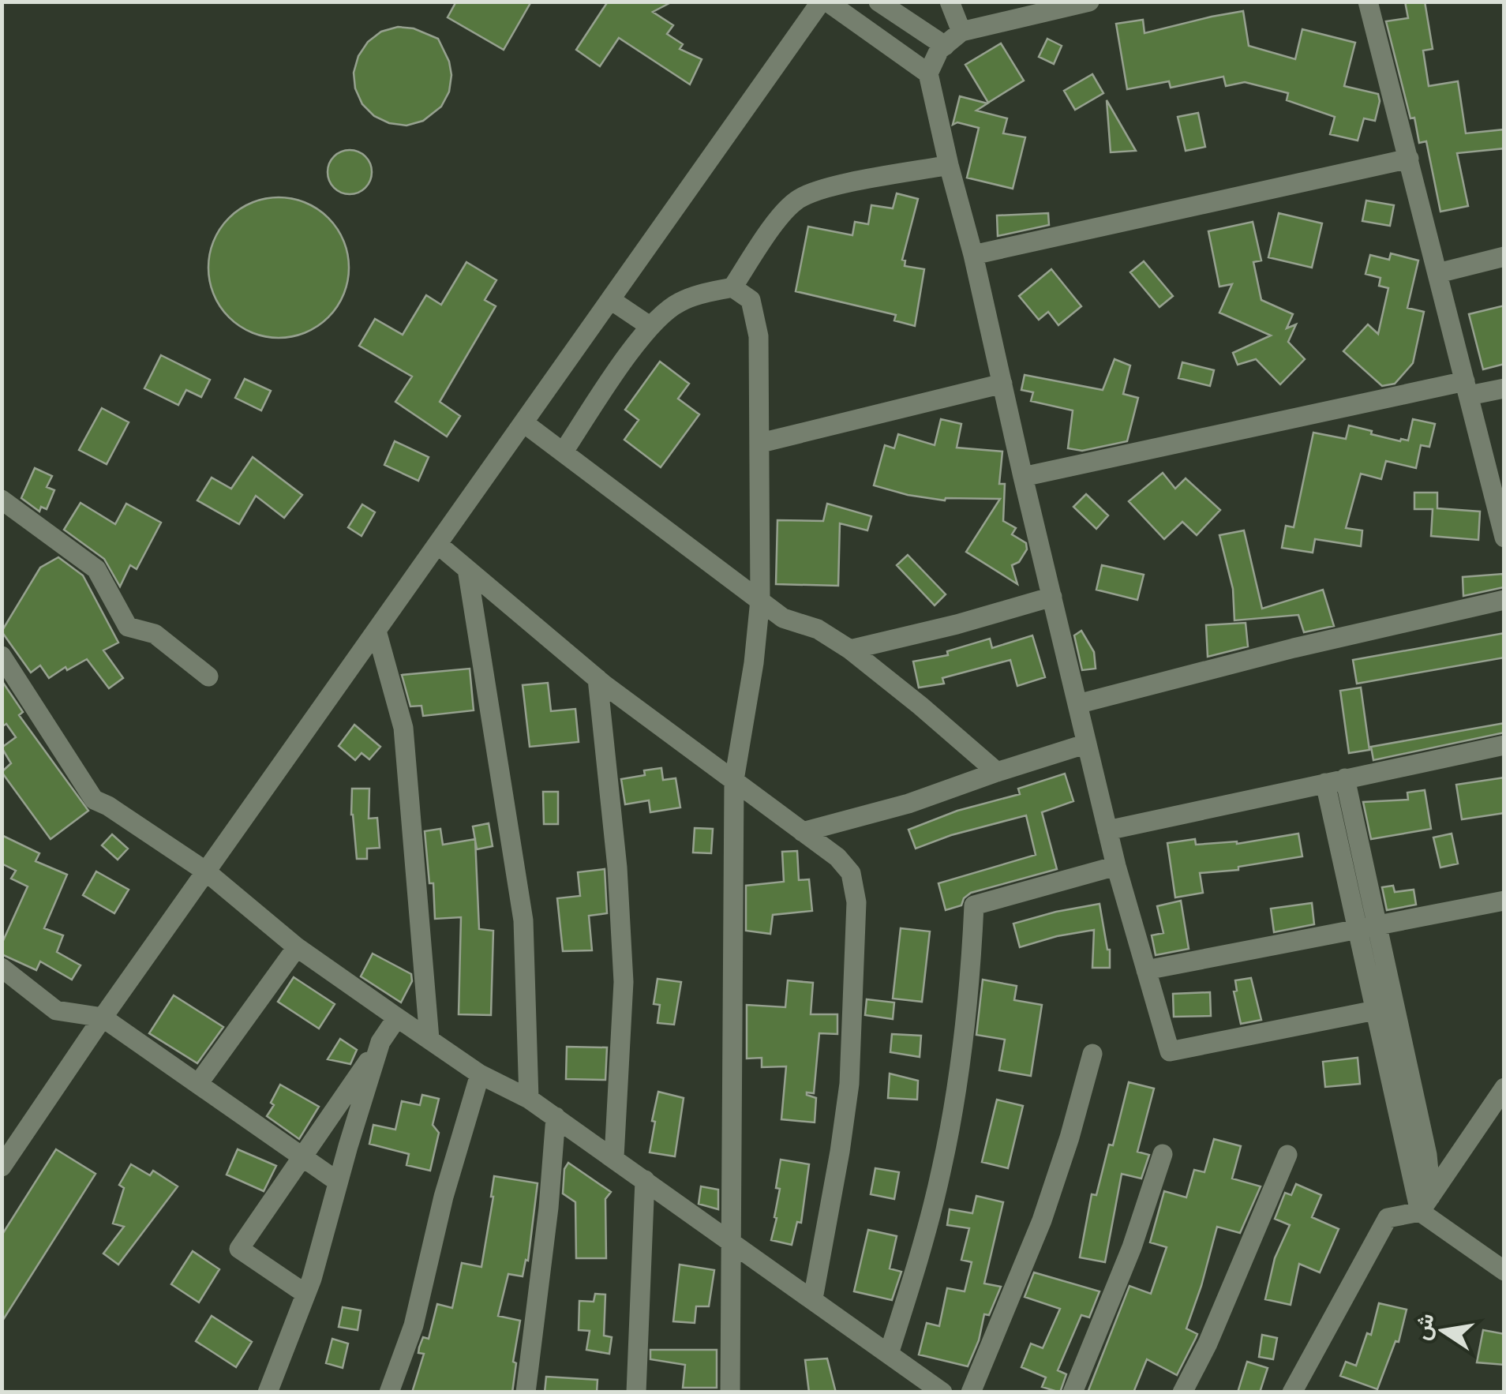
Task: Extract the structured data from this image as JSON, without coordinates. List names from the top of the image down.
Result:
{
  "north": "left"
}
